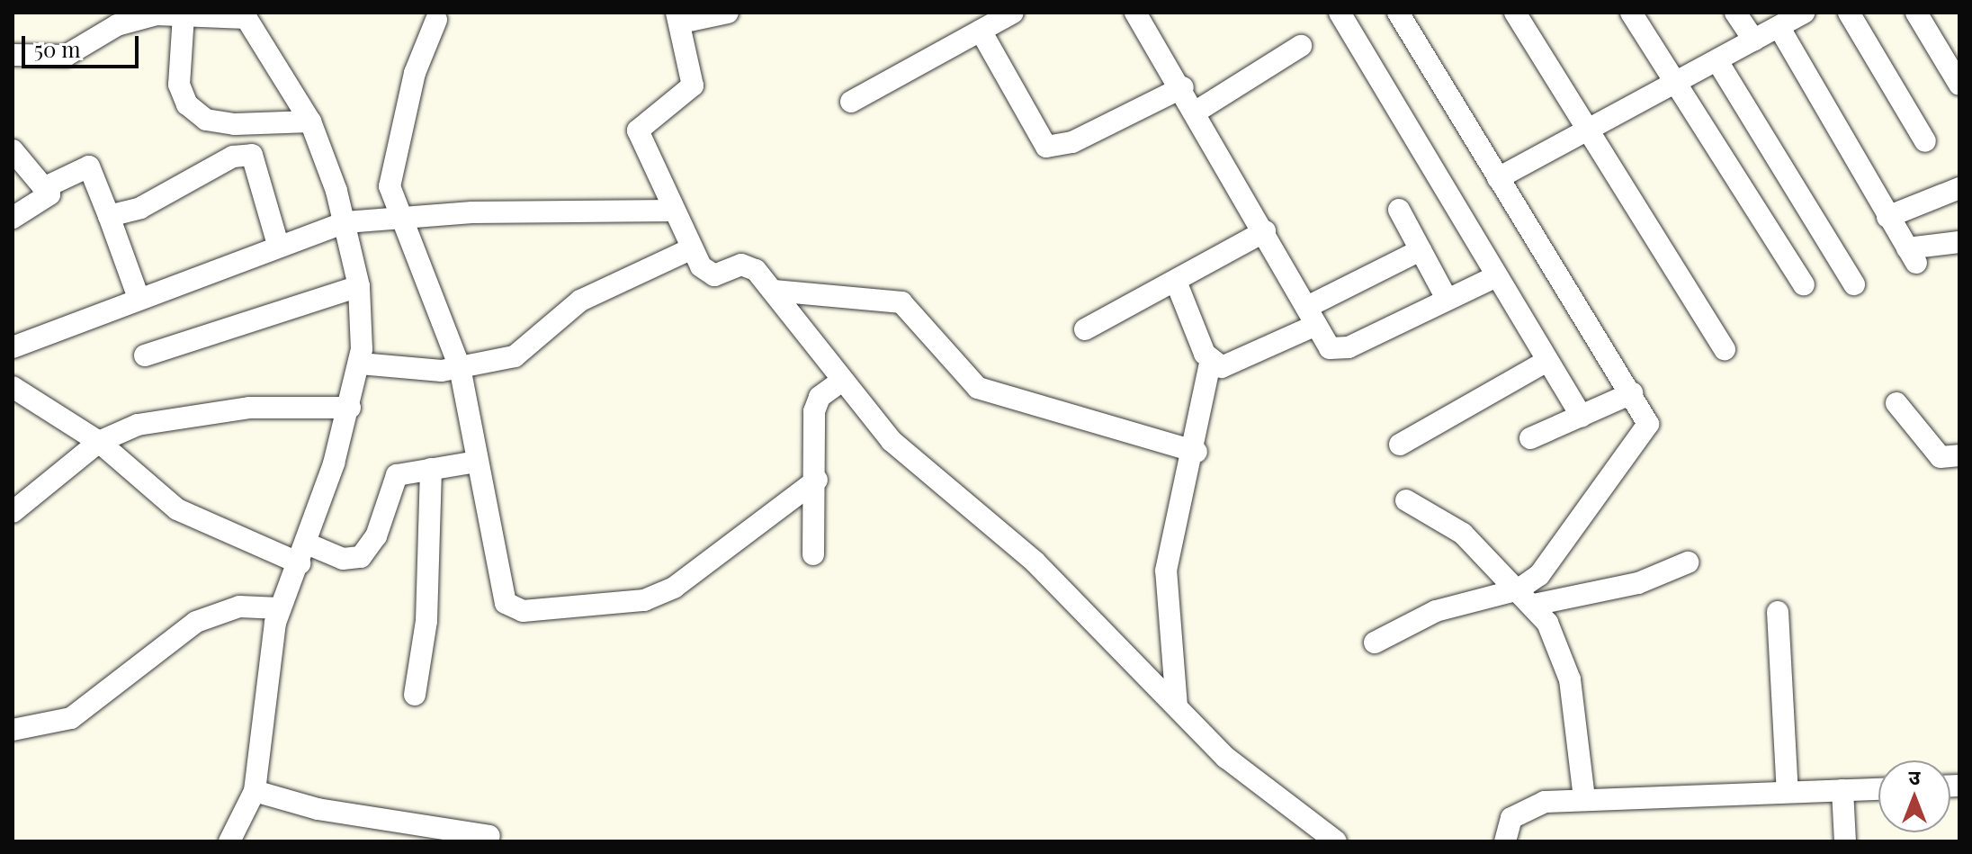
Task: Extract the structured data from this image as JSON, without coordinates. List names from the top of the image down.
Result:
{
  "scale_bar": "50 m",
  "north": "top"
}
